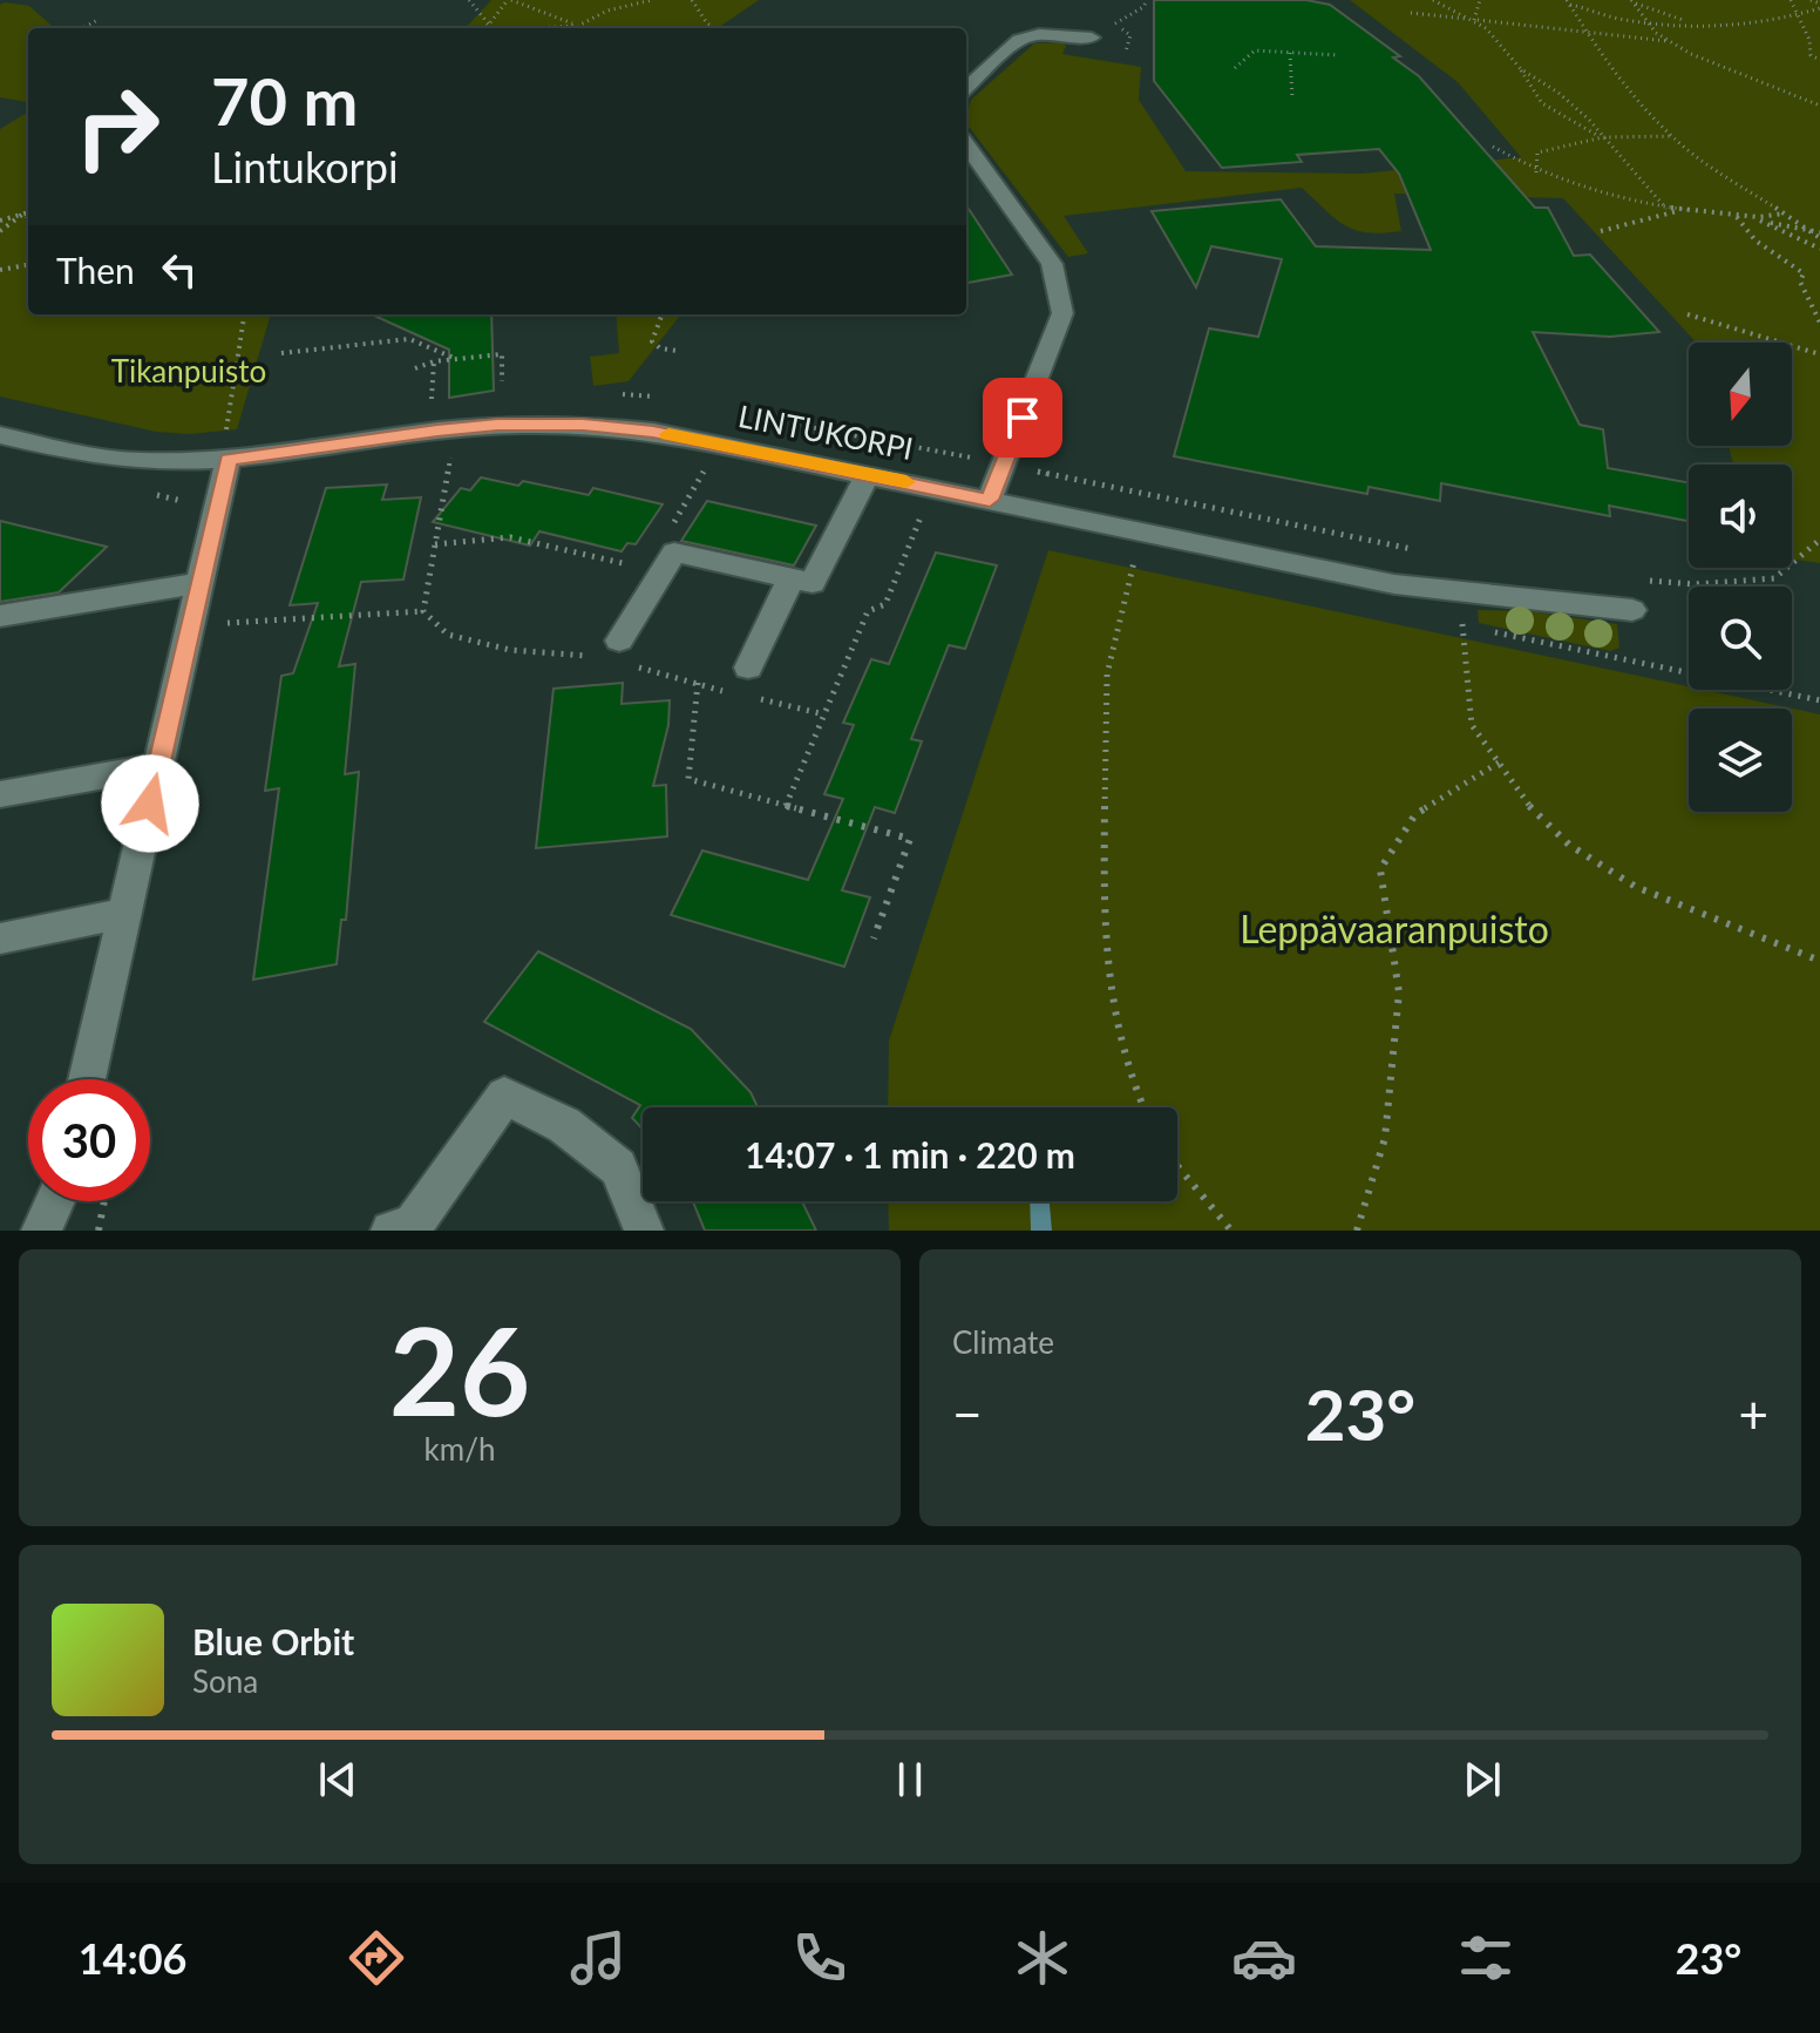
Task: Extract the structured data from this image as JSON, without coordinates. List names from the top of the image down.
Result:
{
  "streets": {
    "street": ["LINTUKORPI"]
  },
  "parks": ["Tikanpuisto", "Leppävaaranpuisto"],
  "north": "bottom",
  "page": {
    "turn": ["70 m", "Lintukorpi"],
    "then": "Then",
    "limit": "30",
    "trip": "14:07 · 1 min · 220 m",
    "tile": [
      ["26", "km/h"],
      "Climate"
    ],
    "heat": ["−", "23°", "+"],
    "song": ["Blue Orbit", "Sona"],
    "tabs": ["14:06", "23°"]
  }
}
